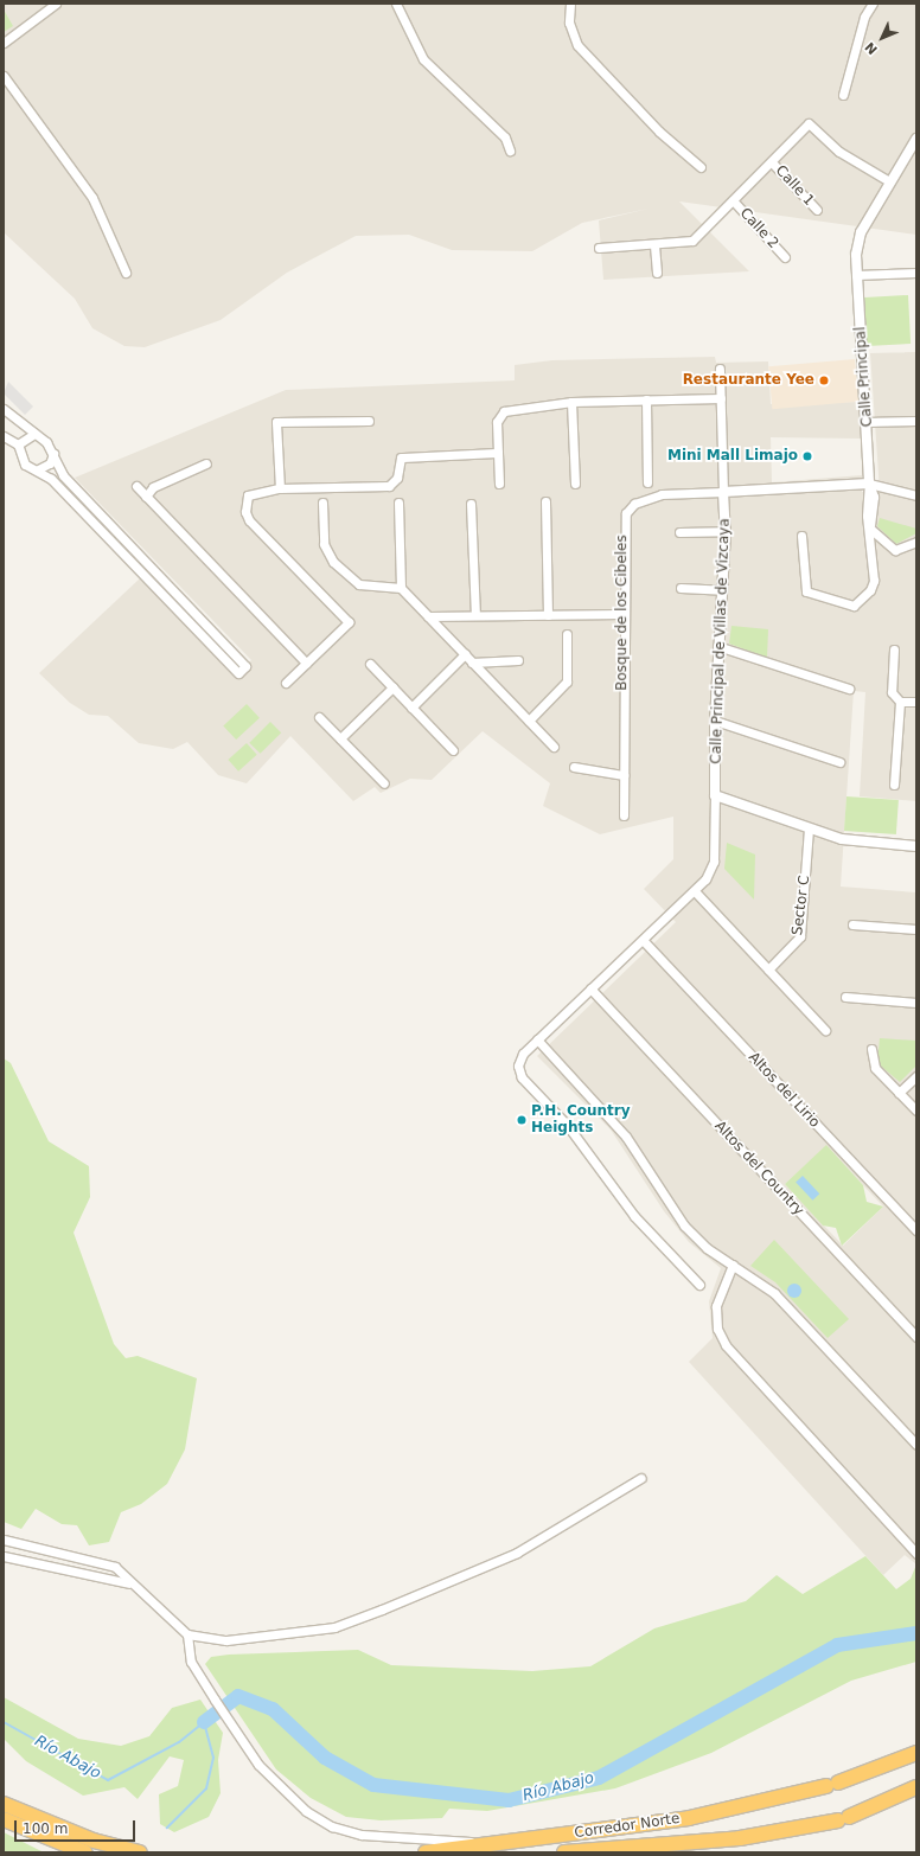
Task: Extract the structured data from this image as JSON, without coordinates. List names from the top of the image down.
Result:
{
  "streets": {
    "highway": ["Corredor Norte"],
    "street": [
      "Calle 1",
      "Calle 2",
      "Calle Principal",
      "Bosque de los Cibeles",
      "Calle Principal de Villas de Vizcaya",
      "Sector C",
      "Altos del Lirio",
      "Altos del Country"
    ]
  },
  "crossings": [
    ["Bosque de los Cibeles", "Calle Principal de Villas de Vizcaya"],
    ["Calle Principal de Villas de Vizcaya", "Altos del Lirio"],
    ["Calle Principal de Villas de Vizcaya", "Altos del Country"]
  ],
  "water": ["Río Abajo"],
  "places": ["Restaurante Yee", "Mini Mall Limajo", "P.H. Country Heights"],
  "scale_bar": "100 m",
  "north": "bottom left"
}
